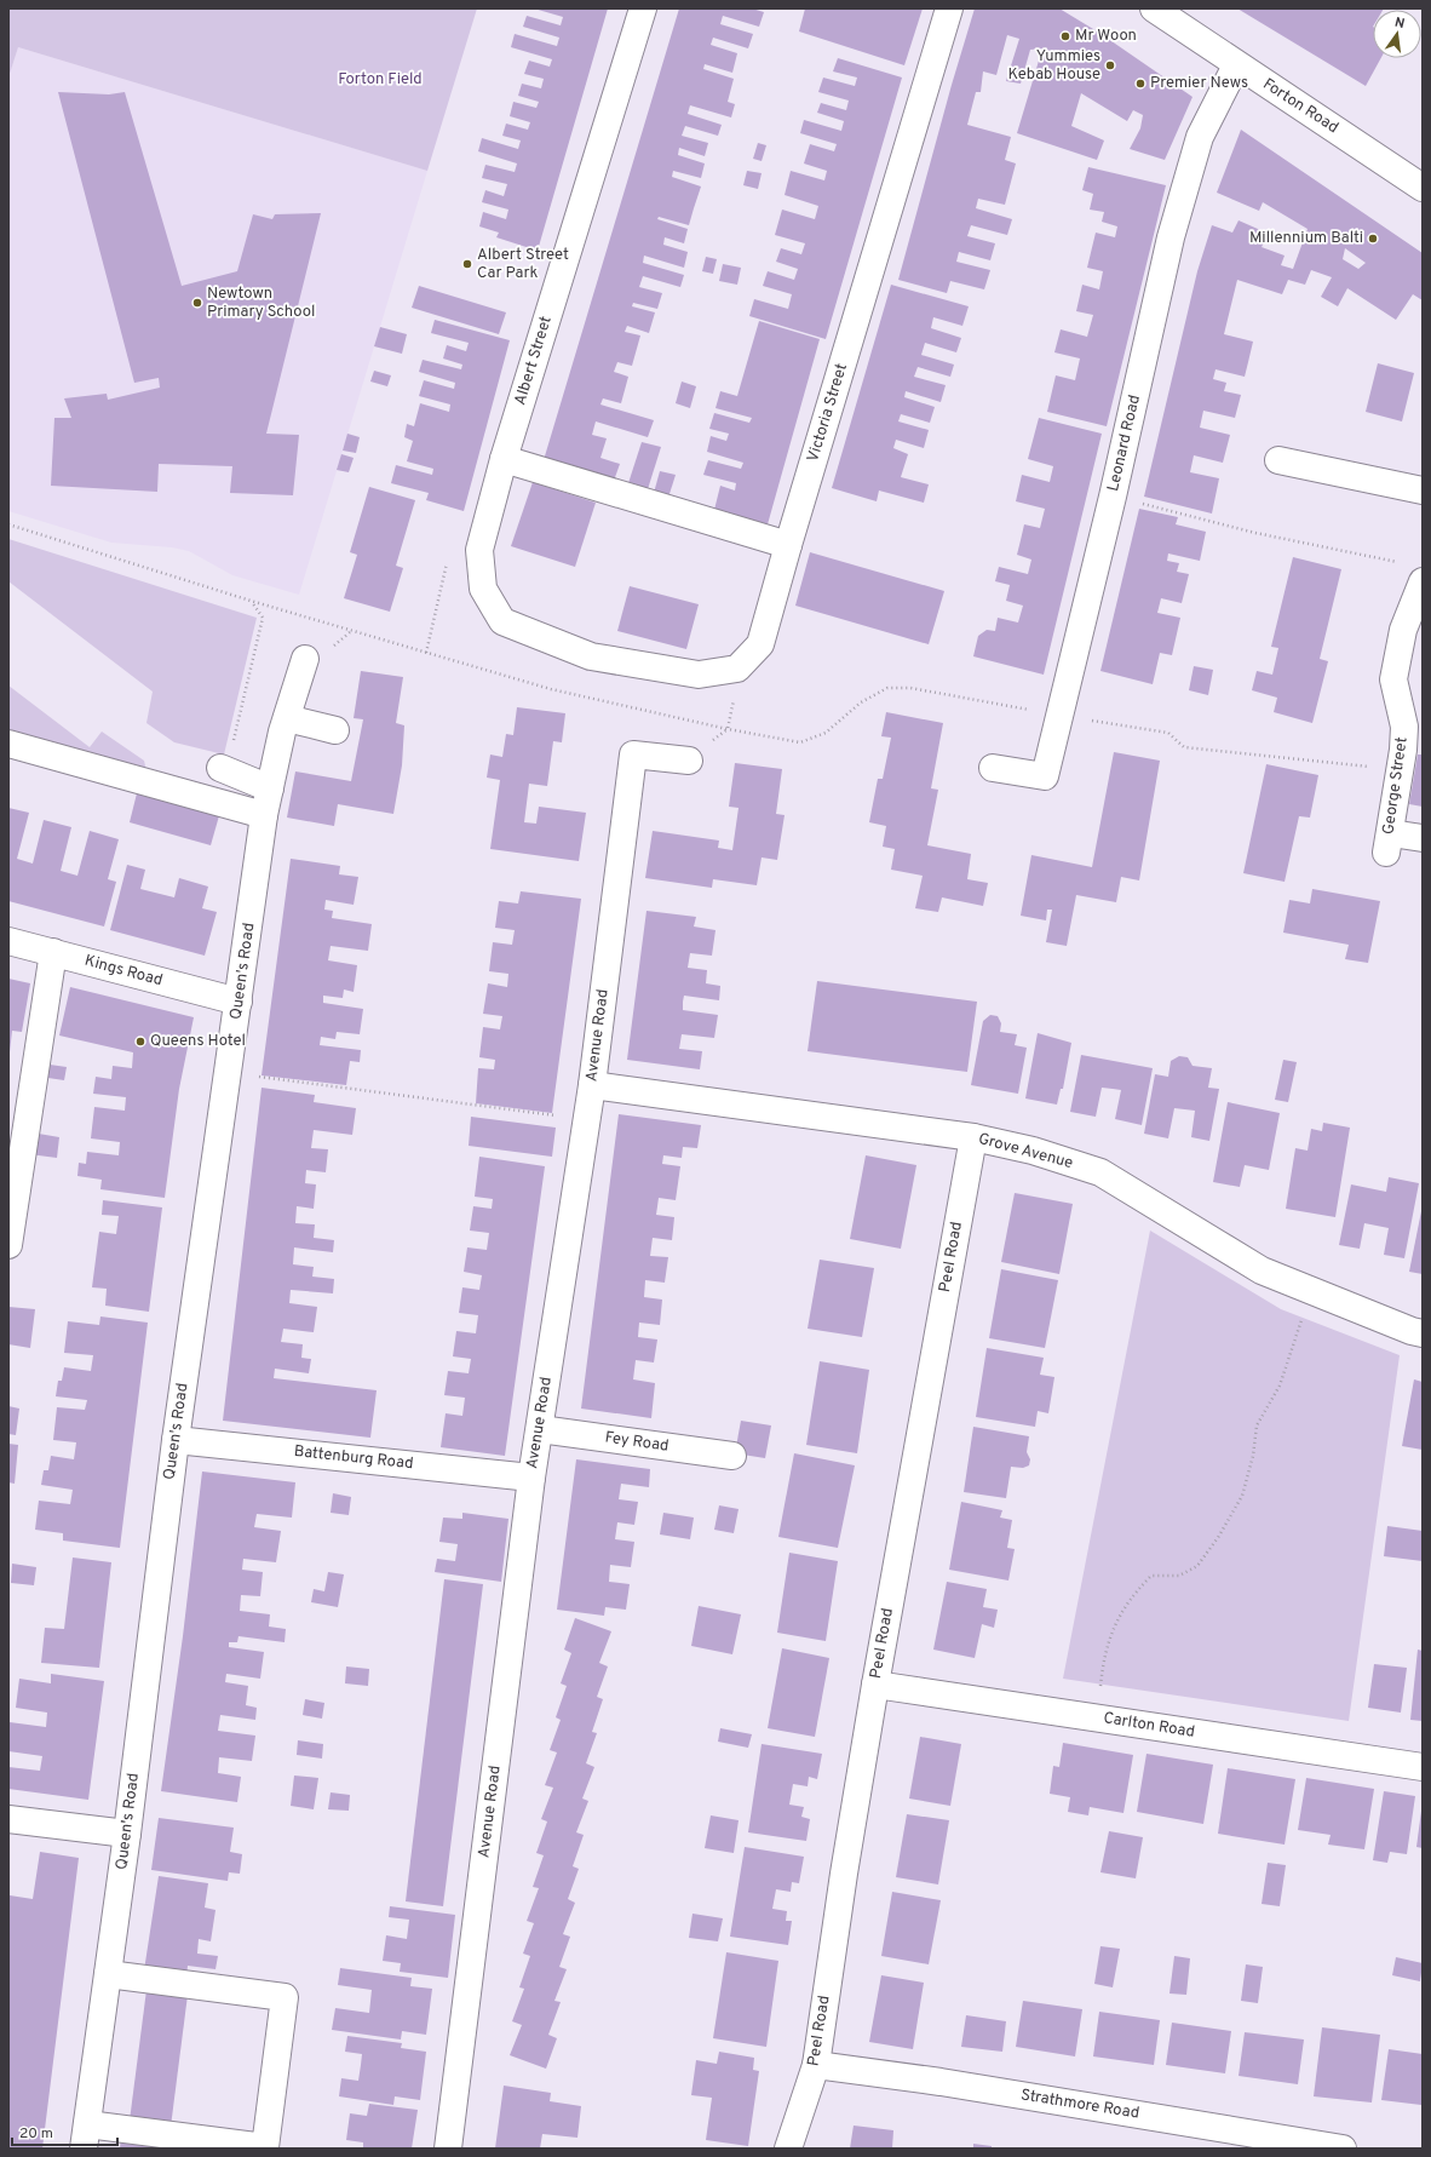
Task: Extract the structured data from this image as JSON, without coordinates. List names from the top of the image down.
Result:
{
  "streets": {
    "street": [
      "Forton Road",
      "Albert Street",
      "Victoria Street",
      "Leonard Road",
      "George Street",
      "Kings Road",
      "Queen's Road",
      "Avenue Road",
      "Grove Avenue",
      "Peel Road",
      "Fey Road",
      "Battenburg Road",
      "Carlton Road",
      "Strathmore Road"
    ]
  },
  "crossings": [
    ["Forton Road", "Leonard Road"],
    ["Albert Street", "Victoria Street"],
    ["Kings Road", "Queen's Road"],
    ["Queen's Road", "Battenburg Road"],
    ["Avenue Road", "Grove Avenue"],
    ["Avenue Road", "Fey Road"],
    ["Avenue Road", "Battenburg Road"],
    ["Grove Avenue", "Peel Road"],
    ["Peel Road", "Carlton Road"],
    ["Peel Road", "Strathmore Road"]
  ],
  "parks": ["Forton Field"],
  "places": [
    "Mr Woon",
    "Yummies Kebab House",
    "Premier News",
    "Millennium Balti",
    "Albert Street Car Park",
    "Newtown Primary School",
    "Queens Hotel"
  ],
  "scale_bar": "20 m",
  "north": "top"
}
